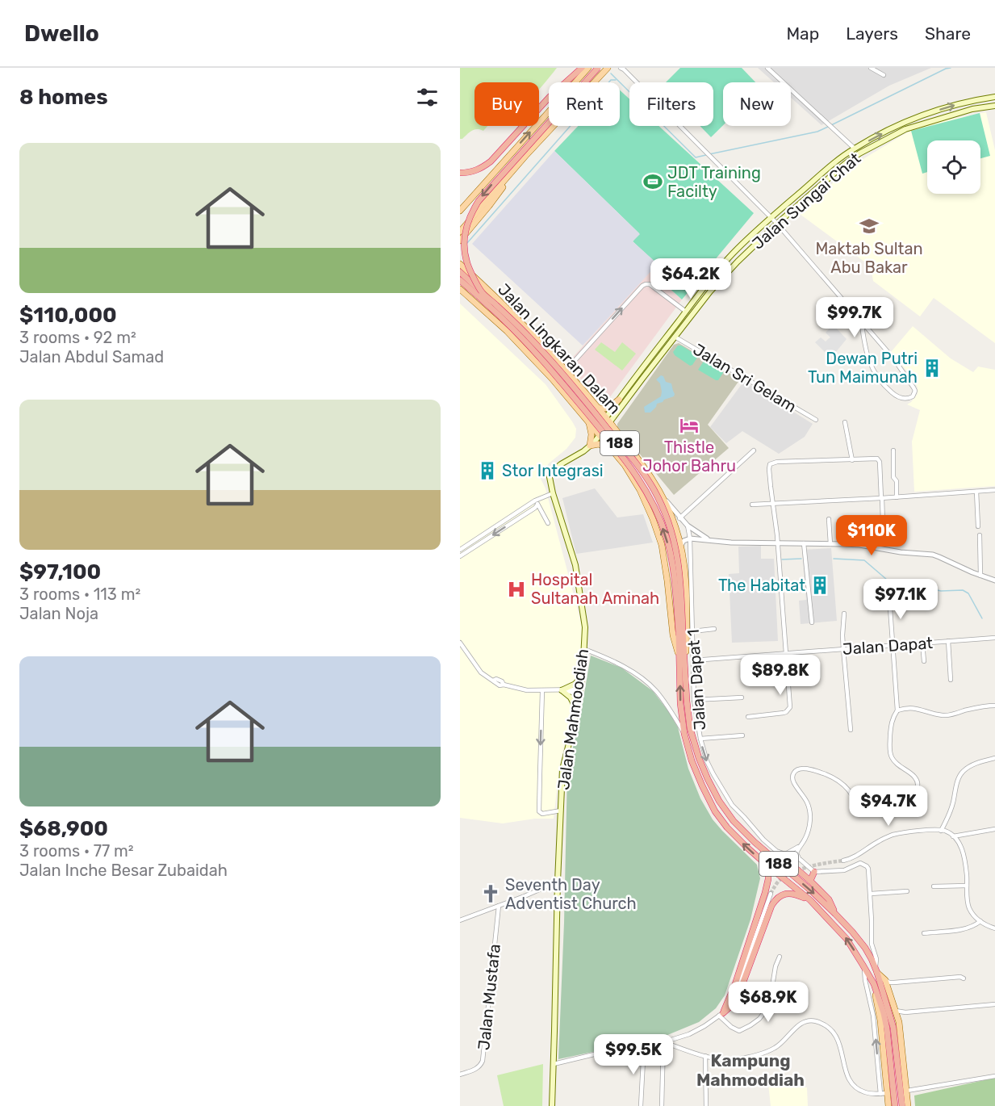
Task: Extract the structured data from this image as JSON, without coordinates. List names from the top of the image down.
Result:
{
  "streets": {
    "highway": ["Jalan Lingkaran Dalam", "188"],
    "main road": ["Jalan Sungai Chat", "Jalan Mahmoodiah"],
    "street": [
      "Jalan Sri Gelam",
      "Jalan Dapat",
      "Jalan Dapat 1",
      "Jalan Mustafa"
    ]
  },
  "crossings": [
    ["Jalan Sungai Chat", "Jalan Lingkaran Dalam"],
    ["Jalan Sungai Chat", "Jalan Sri Gelam"],
    ["Jalan Dapat", "Jalan Dapat 1"]
  ],
  "one_way": ["Jalan Dapat 1"],
  "districts": ["Kampung Mahmoddiah"],
  "places": {
    "sports": ["JDT Training Facilty"],
    "school or university": ["Maktab Sultan Abu Bakar"],
    "building": ["Dewan Putri Tun Maimunah", "Stor Integrasi", "The Habitat"],
    "hotel": ["Thistle Johor Bahru"],
    "hospital": ["Hospital Sultanah Aminah"],
    "church": ["Seventh Day Adventist Church"]
  },
  "page": {
    "header": "Dwello",
    "nav": ["Map", "Layers", "Share"],
    "heading": "8 homes",
    "chip": [
      "Buy",
      "Rent",
      "Filters",
      "New"
    ],
    "list": [
      {
        "name": "$110,000",
        "note": "3 rooms · 92 m² · Jalan Abdul Samad"
      },
      {
        "name": "$97,100",
        "note": "3 rooms · 113 m² · Jalan Noja"
      },
      {
        "name": "$68,900",
        "note": "3 rooms · 77 m² · Jalan Inche Besar Zubaidah"
      }
    ],
    "price": [
      "$64.2K",
      "$99.7K",
      "$110K",
      "$97.1K",
      "$89.8K",
      "$94.7K",
      "$68.9K",
      "$99.5K"
    ]
  }
}
